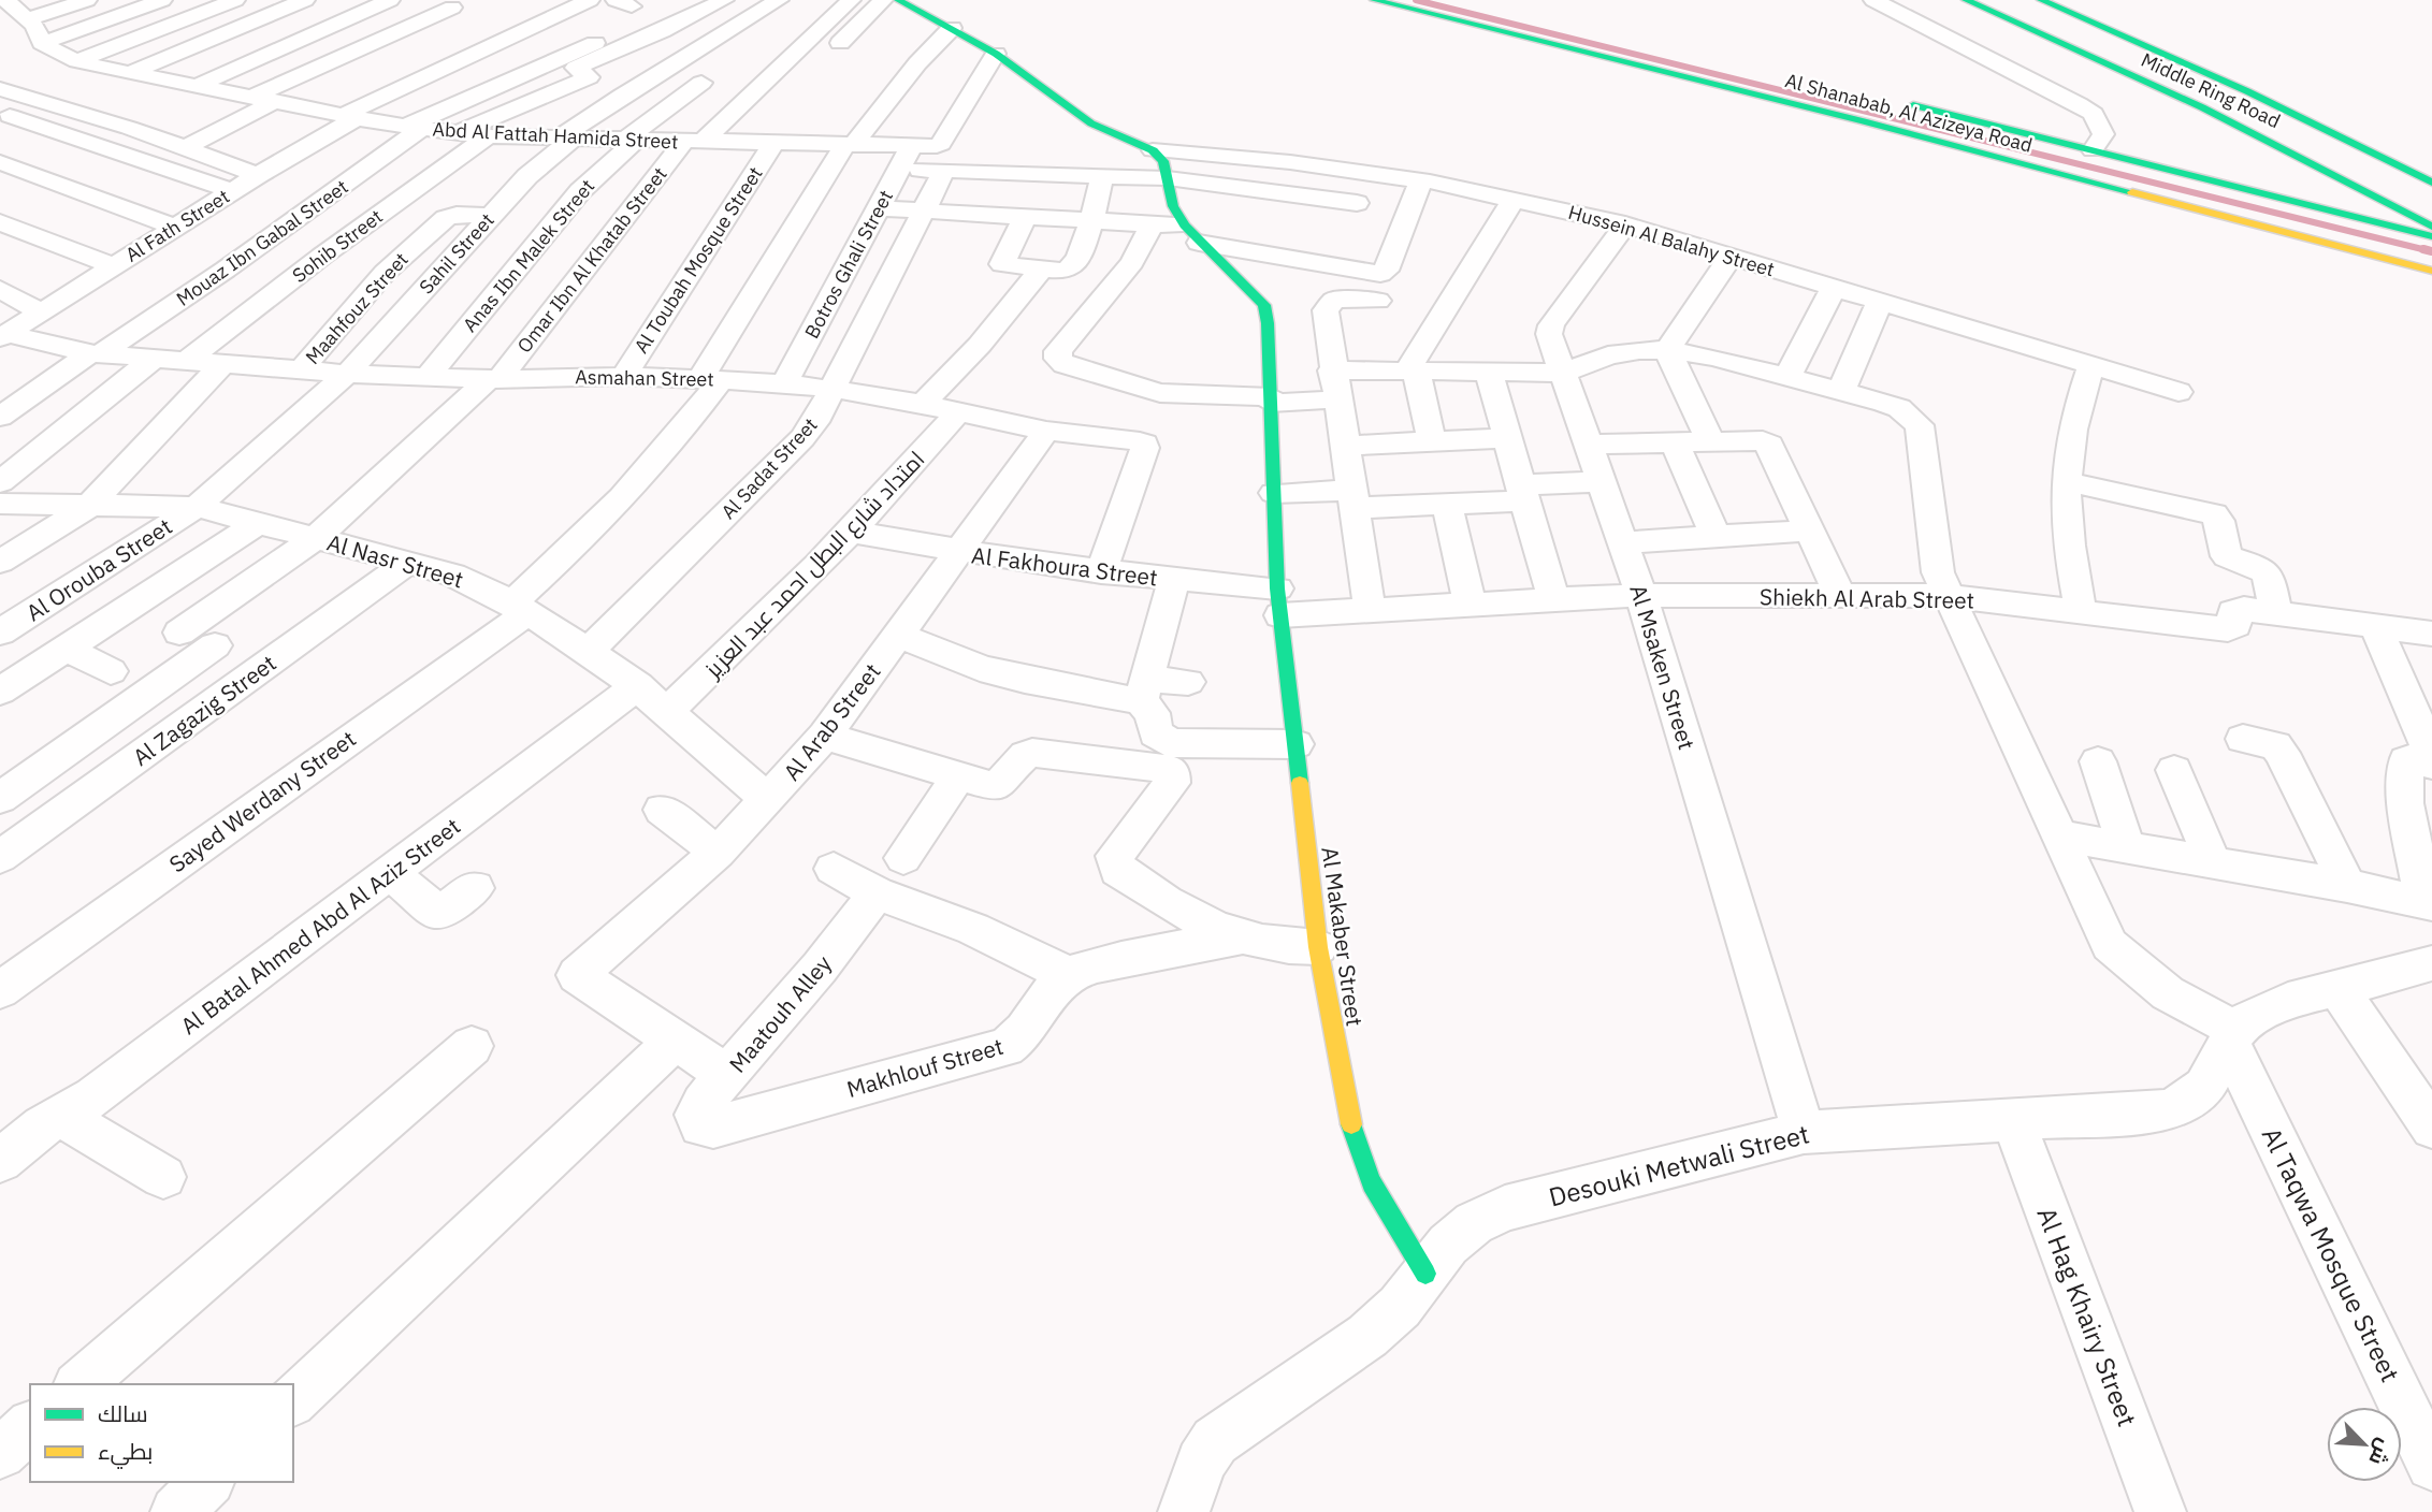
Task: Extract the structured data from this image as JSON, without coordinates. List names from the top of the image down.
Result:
{
  "streets": {
    "main road": ["Middle Ring Road", "Al Shanabab, Al Azizeya Road", "Al Makaber Street"],
    "street": [
      "Abd Al Fattah Hamida Street",
      "Al Fath Street",
      "Hussein Al Balahy Street",
      "Mouaz Ibn Gabal Street",
      "Sohib Street",
      "Sahil Street",
      "Anas Ibn Malek Street",
      "Omar Ibn Al Khatab Street",
      "Al Toubah Mosque Street",
      "Botros Ghali Street",
      "Maahfouz Street",
      "Asmahan Street",
      "Al Sadat Street",
      "Al Nasr Street",
      "امتداد شارع البطل احمد عبد العزيز",
      "Al Fakhoura Street",
      "Al Orouba Street",
      "Shiekh Al Arab Street",
      "Al Msaken Street",
      "Al Zagazig Street",
      "Al Arab Street",
      "Sayed Werdany Street",
      "Al Batal Ahmed Abd Al Aziz Street",
      "Maatouh Alley",
      "Makhlouf Street",
      "Desouki Metwali Street",
      "Al Taqwa Mosque Street",
      "Al Hag Khairy Street"
    ]
  },
  "crossings": [
    ["Abd Al Fattah Hamida Street", "Al Fath Street"],
    ["Abd Al Fattah Hamida Street", "Mouaz Ibn Gabal Street"],
    ["Abd Al Fattah Hamida Street", "Sohib Street"],
    ["Abd Al Fattah Hamida Street", "Sahil Street"],
    ["Abd Al Fattah Hamida Street", "Anas Ibn Malek Street"],
    ["Abd Al Fattah Hamida Street", "Omar Ibn Al Khatab Street"],
    ["Abd Al Fattah Hamida Street", "Al Toubah Mosque Street"],
    ["Abd Al Fattah Hamida Street", "Botros Ghali Street"],
    ["Abd Al Fattah Hamida Street", "Sayed Werdany Street"],
    ["Al Fath Street", "Asmahan Street"],
    ["Hussein Al Balahy Street", "Al Msaken Street"],
    ["Mouaz Ibn Gabal Street", "Asmahan Street"],
    ["Sohib Street", "Asmahan Street"],
    ["Sahil Street", "Maahfouz Street"],
    ["Sahil Street", "Asmahan Street"],
    ["Sahil Street", "Al Nasr Street"],
    ["Sahil Street", "Al Orouba Street"],
    ["Anas Ibn Malek Street", "Asmahan Street"],
    ["Omar Ibn Al Khatab Street", "Asmahan Street"],
    ["Omar Ibn Al Khatab Street", "Al Nasr Street"],
    ["Al Toubah Mosque Street", "Asmahan Street"],
    ["Botros Ghali Street", "Asmahan Street"],
    ["Maahfouz Street", "Asmahan Street"],
    ["Asmahan Street", "Al Sadat Street"],
    ["Asmahan Street", "امتداد شارع البطل احمد عبد العزيز"],
    ["Asmahan Street", "Al Fakhoura Street"],
    ["Asmahan Street", "Al Arab Street"],
    ["Asmahan Street", "Sayed Werdany Street"],
    ["Al Sadat Street", "Al Nasr Street"],
    ["Al Nasr Street", "امتداد شارع البطل احمد عبد العزيز"],
    ["Al Nasr Street", "Al Orouba Street"],
    ["Al Nasr Street", "Al Zagazig Street"],
    ["Al Nasr Street", "Al Arab Street"],
    ["Al Nasr Street", "Sayed Werdany Street"],
    ["Al Nasr Street", "Al Batal Ahmed Abd Al Aziz Street"],
    ["امتداد شارع البطل احمد عبد العزيز", "Al Fakhoura Street"],
    ["Al Fakhoura Street", "Shiekh Al Arab Street"],
    ["Al Fakhoura Street", "Al Arab Street"],
    ["Al Fakhoura Street", "Al Makaber Street"],
    ["Shiekh Al Arab Street", "Al Msaken Street"],
    ["Shiekh Al Arab Street", "Al Makaber Street"],
    ["Al Msaken Street", "Desouki Metwali Street"],
    ["Al Makaber Street", "Desouki Metwali Street"],
    ["Maatouh Alley", "Makhlouf Street"],
    ["Desouki Metwali Street", "Al Taqwa Mosque Street"],
    ["Desouki Metwali Street", "Al Hag Khairy Street"]
  ],
  "legend": ["سالك", "بطيء"],
  "north": "bottom right"
}
